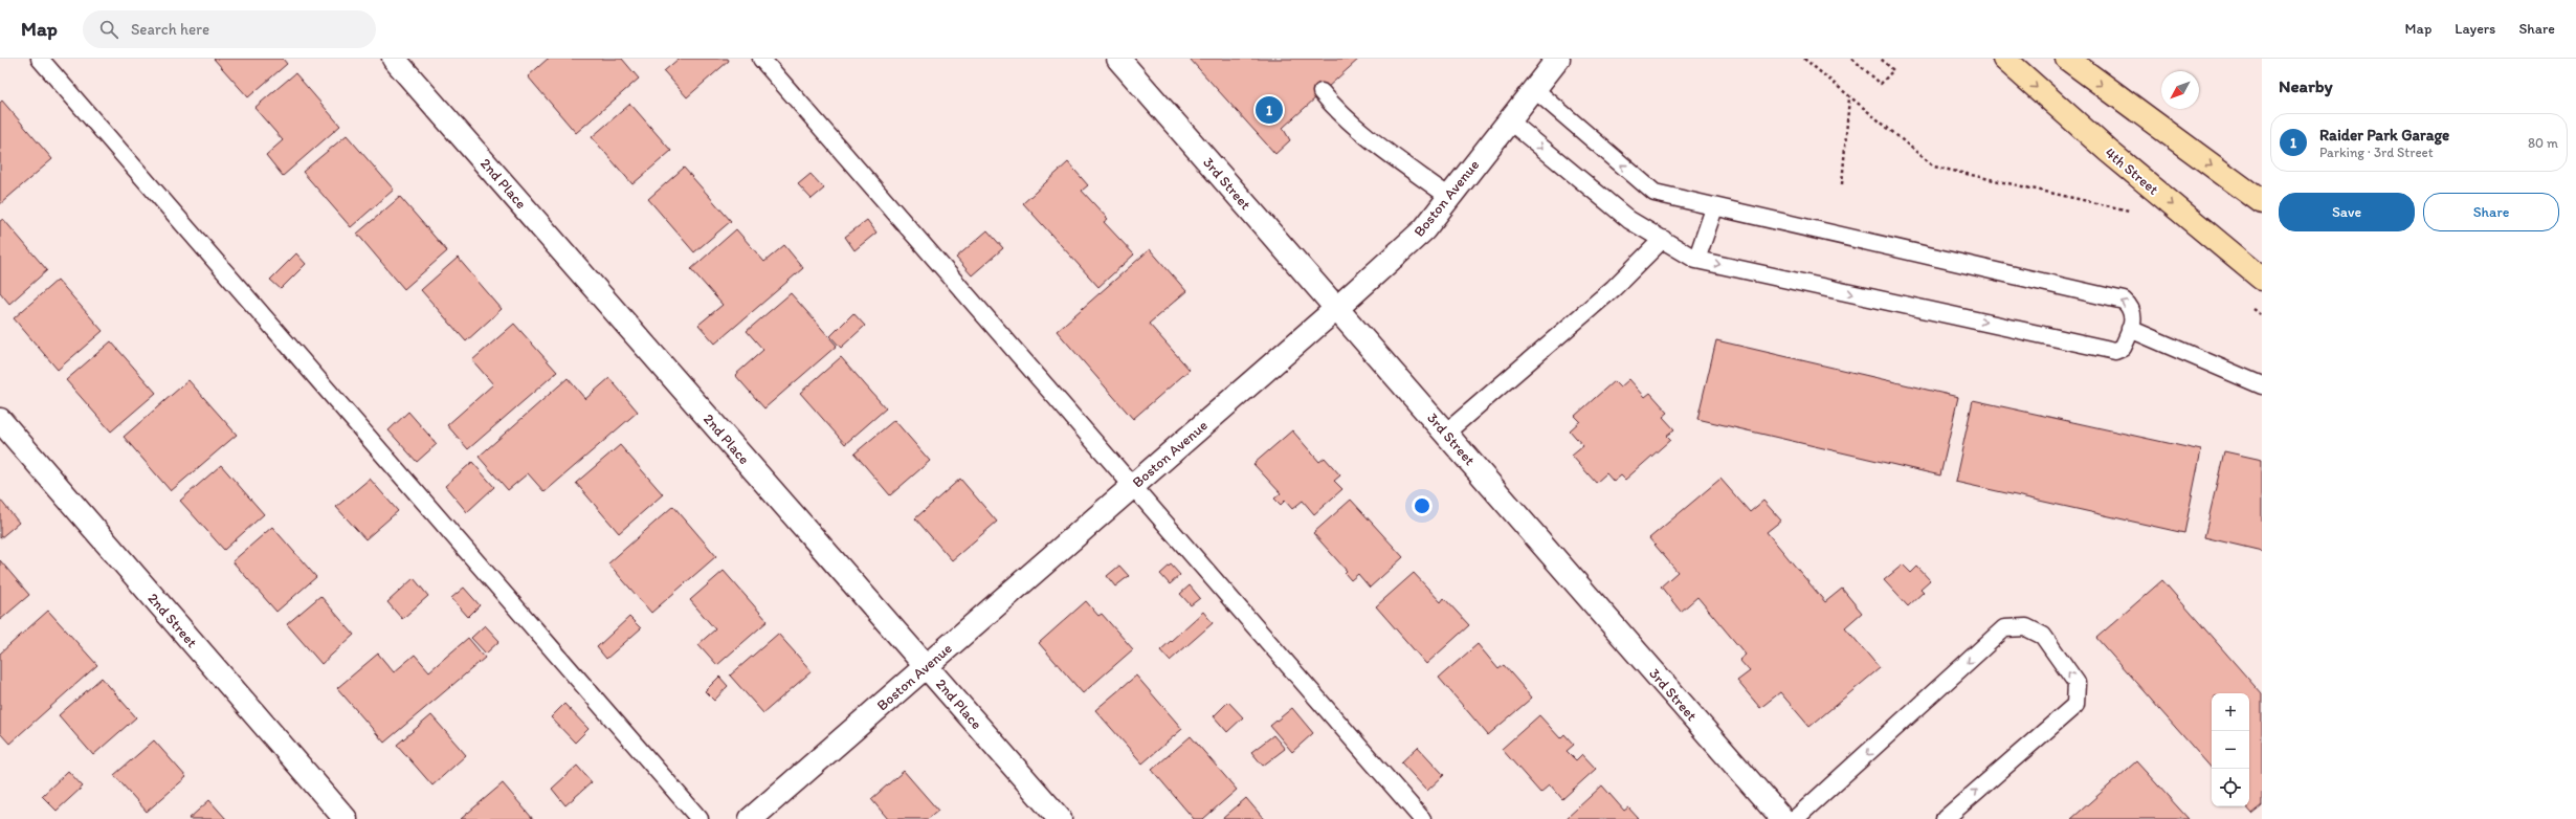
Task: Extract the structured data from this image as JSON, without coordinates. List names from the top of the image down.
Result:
{
  "streets": {
    "main road": ["4th Street"],
    "street": [
      "2nd Place",
      "3rd Street",
      "Boston Avenue",
      "2nd Street"
    ]
  },
  "crossings": [
    ["2nd Place", "Boston Avenue"],
    ["3rd Street", "Boston Avenue"]
  ],
  "north": "bottom left",
  "page": {
    "header": "Map",
    "search": "Search here",
    "nav": ["Map", "Layers", "Share"],
    "heading": "Nearby",
    "pins": "1",
    "list": [
      {
        "mark": "1",
        "name": "Raider Park Garage",
        "note": "Parking · 3rd Street",
        "value": "80 m"
      }
    ],
    "buttons": ["Save", "Share"],
    "map_buttons": ["+", "−"]
  }
}
